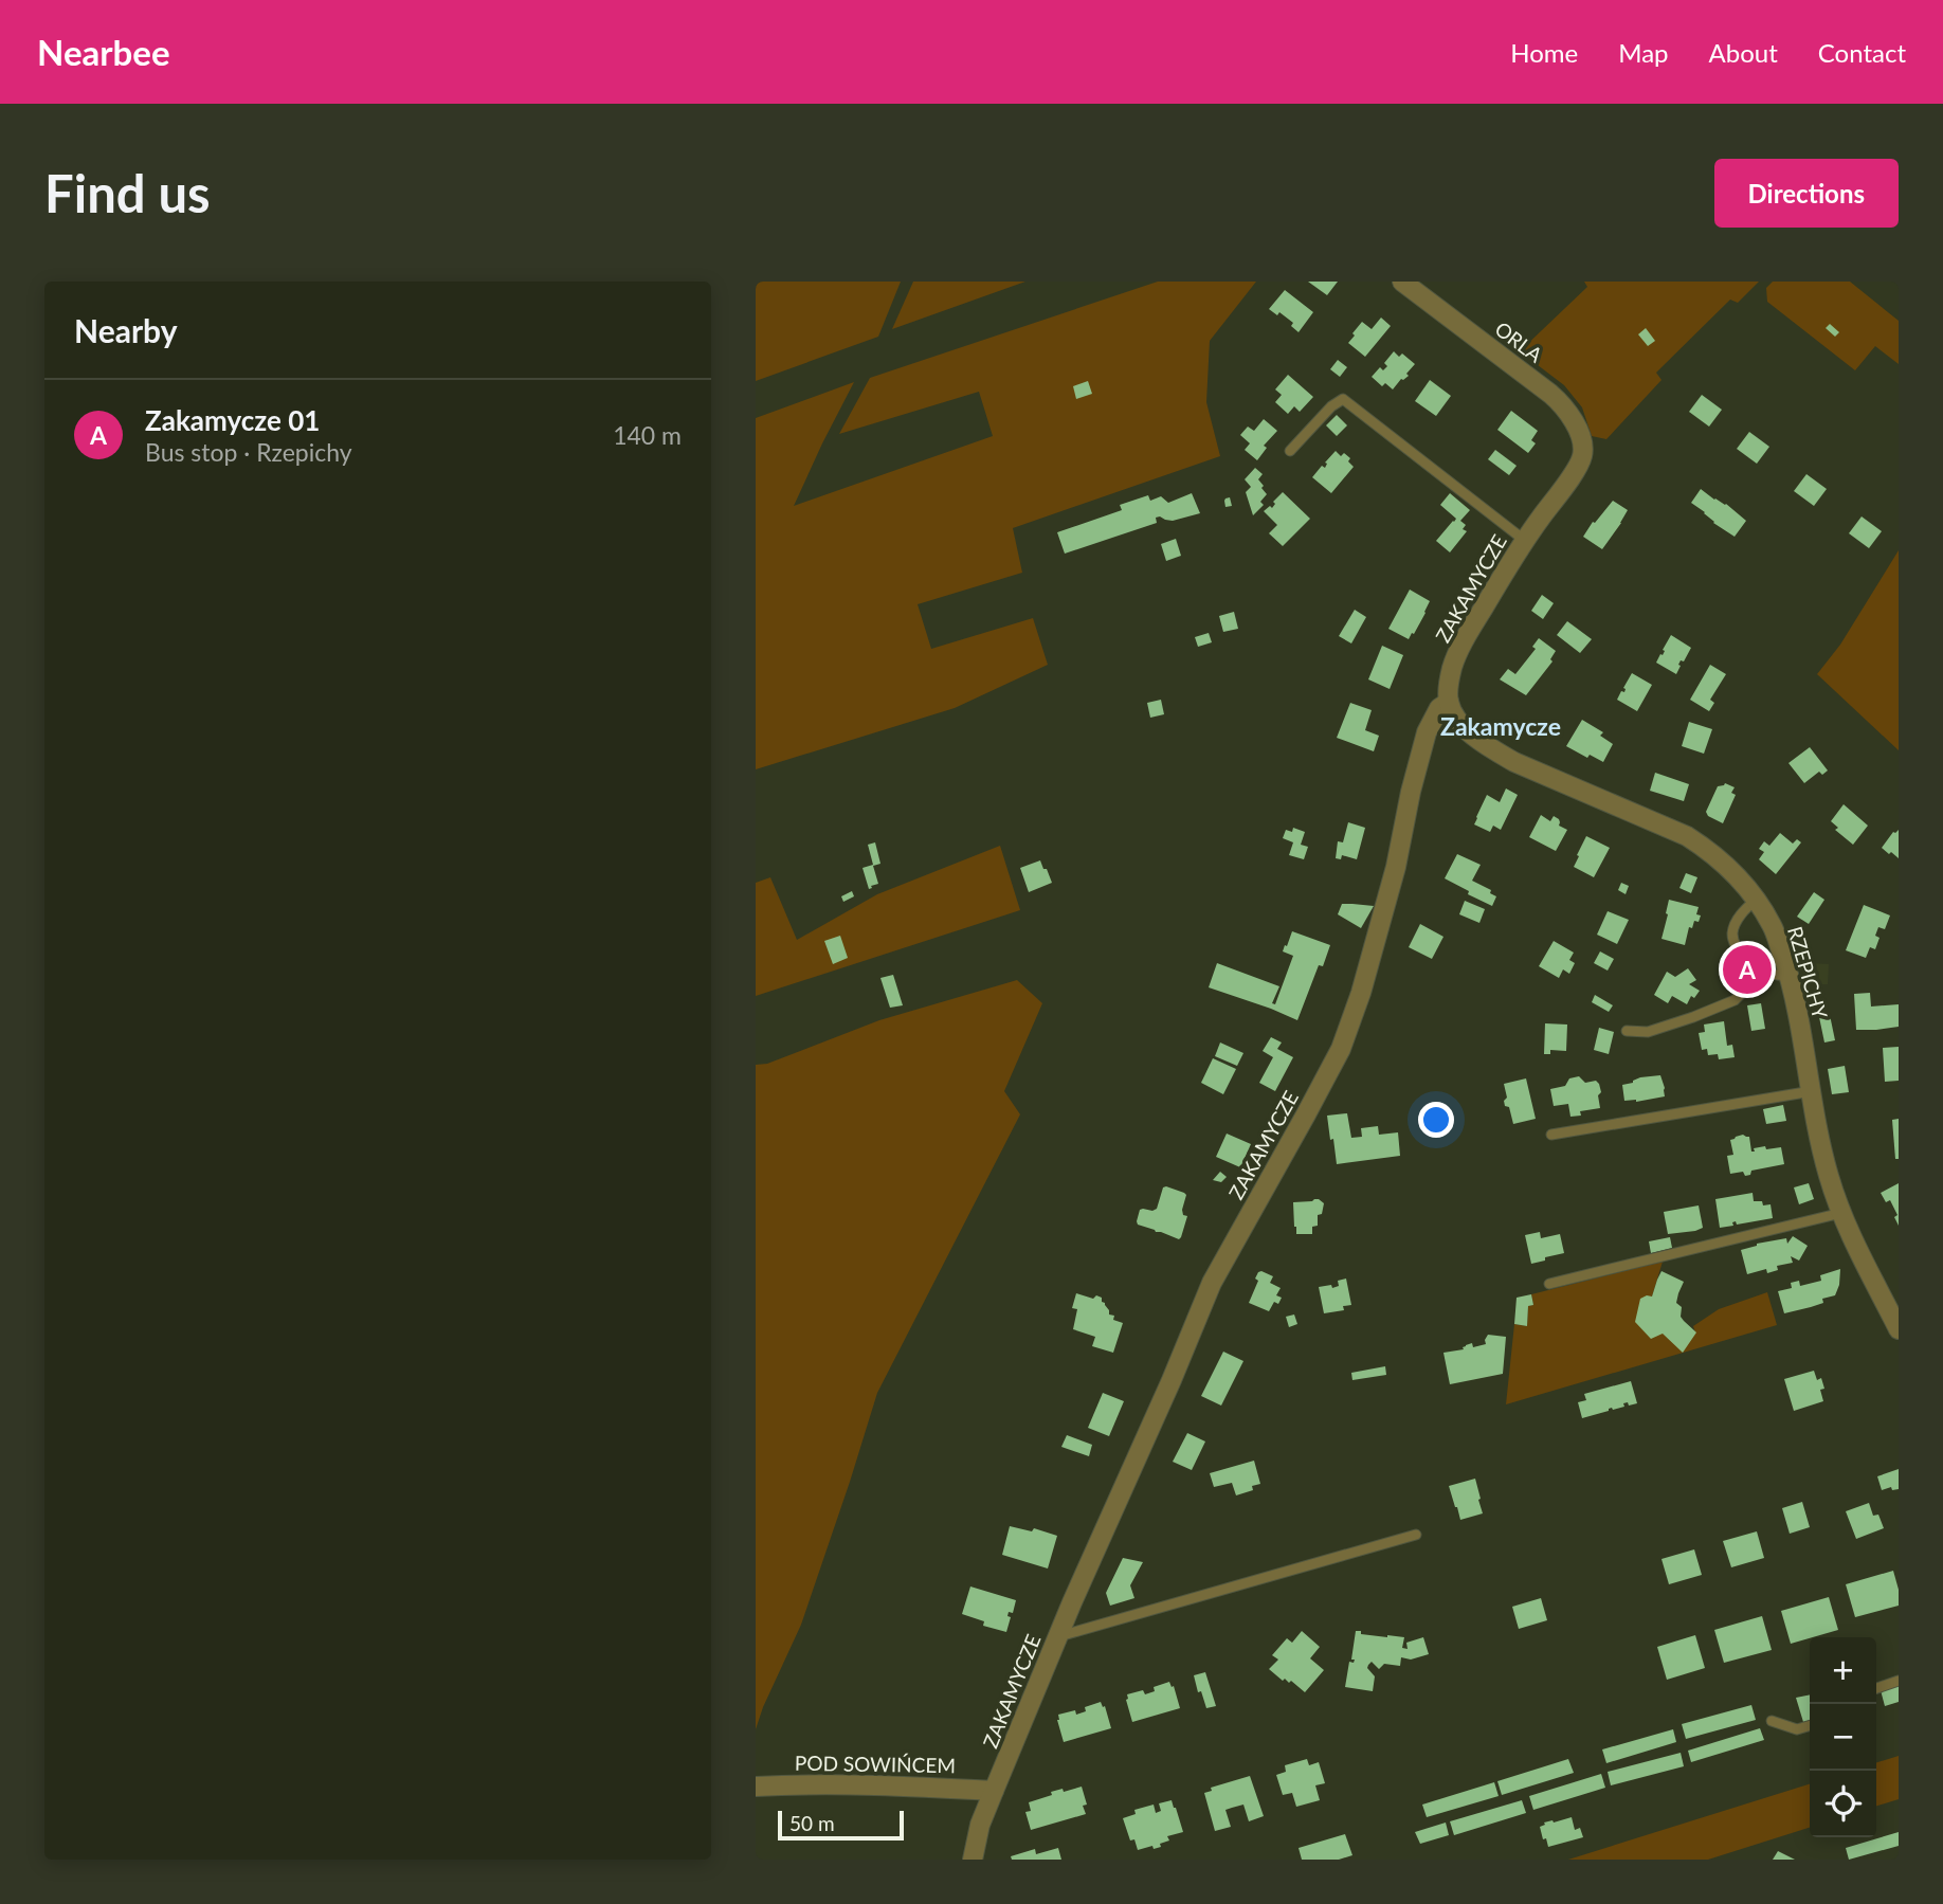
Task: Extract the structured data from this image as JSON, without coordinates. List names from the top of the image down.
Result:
{
  "streets": {
    "street": [
      "ORLA",
      "ZAKAMYCZE",
      "RZEPICHY",
      "POD SOWIŃCEM"
    ]
  },
  "crossings": [
    ["ORLA", "ZAKAMYCZE"],
    ["ZAKAMYCZE", "RZEPICHY"],
    ["ZAKAMYCZE", "POD SOWIŃCEM"]
  ],
  "districts": ["Zakamycze"],
  "scale_bar": "50 m",
  "page": {
    "header": "Nearbee",
    "nav": [
      "Home",
      "Map",
      "About",
      "Contact"
    ],
    "buttons": "Directions",
    "title": "Find us",
    "heading": "Nearby",
    "list": [
      {
        "mark": "A",
        "name": "Zakamycze 01",
        "note": "Bus stop · Rzepichy",
        "value": "140 m"
      }
    ],
    "pins": "A",
    "map_buttons": ["+", "−"],
    "scale": "50 m"
  }
}
